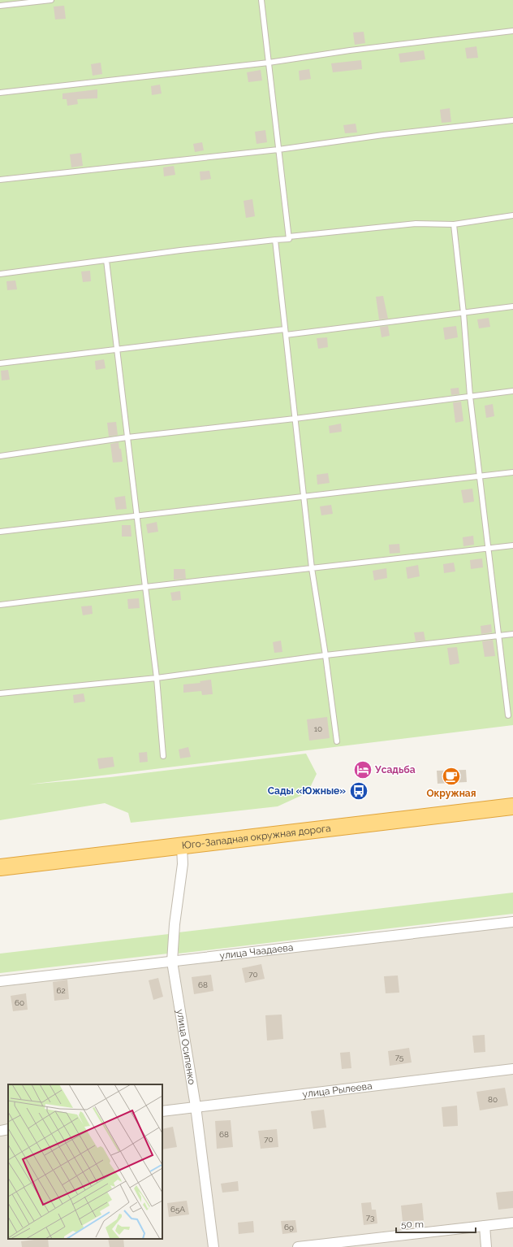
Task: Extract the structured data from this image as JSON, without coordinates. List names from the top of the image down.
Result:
{
  "streets": {
    "highway": ["Юго-Западная окружная дорога"],
    "street": ["улица Чаадаева", "улица Осипенко", "улица Рылеева"]
  },
  "crossings": [
    ["Юго-Западная окружная дорога", "улица Осипенко"],
    ["улица Чаадаева", "улица Осипенко"],
    ["улица Осипенко", "улица Рылеева"]
  ],
  "places": {
    "hotel": ["Усадьба"],
    "cafe": ["Окружная"],
    "bus stop": ["Сады «Южные»"]
  },
  "house_numbers": [
    "10",
    "70",
    "68",
    "62",
    "60",
    "75",
    "80",
    "68",
    "70",
    "65А",
    "73",
    "69"
  ],
  "scale_bar": "50 m"
}
